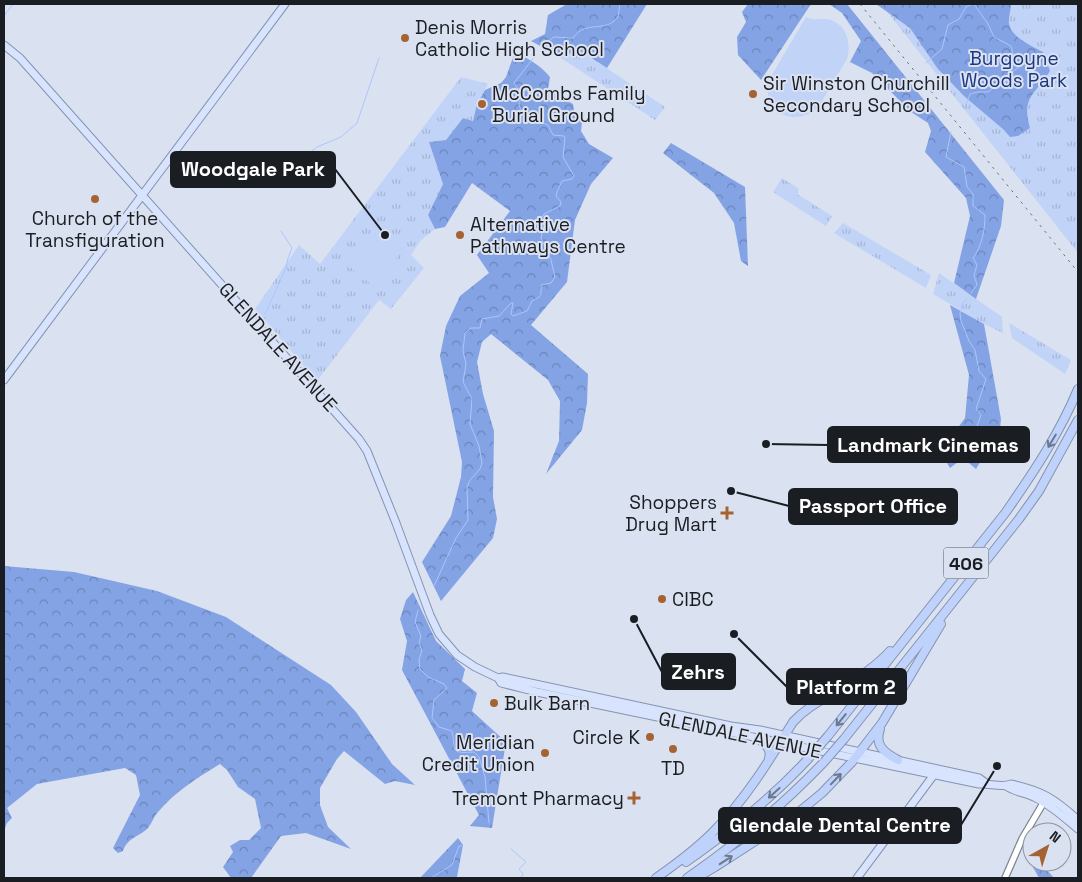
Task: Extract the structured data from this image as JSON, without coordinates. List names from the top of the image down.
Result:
{
  "streets": {
    "highway": ["406"],
    "main road": ["GLENDALE AVENUE"]
  },
  "parks": ["Burgoyne Woods Park"],
  "places": {
    "other": [
      "Denis Morris Catholic High School",
      "Sir Winston Churchill Secondary School",
      "McCombs Family Burial Ground",
      "Church of the Transfiguration",
      "Woodgale Park",
      "Alternative Pathways Centre",
      "Landmark Cinemas",
      "Passport Office",
      "CIBC",
      "Zehrs",
      "Platform 2",
      "Bulk Barn",
      "Circle K",
      "TD",
      "Meridian Credit Union",
      "Glendale Dental Centre"
    ],
    "health": ["Shoppers Drug Mart", "Tremont Pharmacy"]
  },
  "north": "top right"
}
